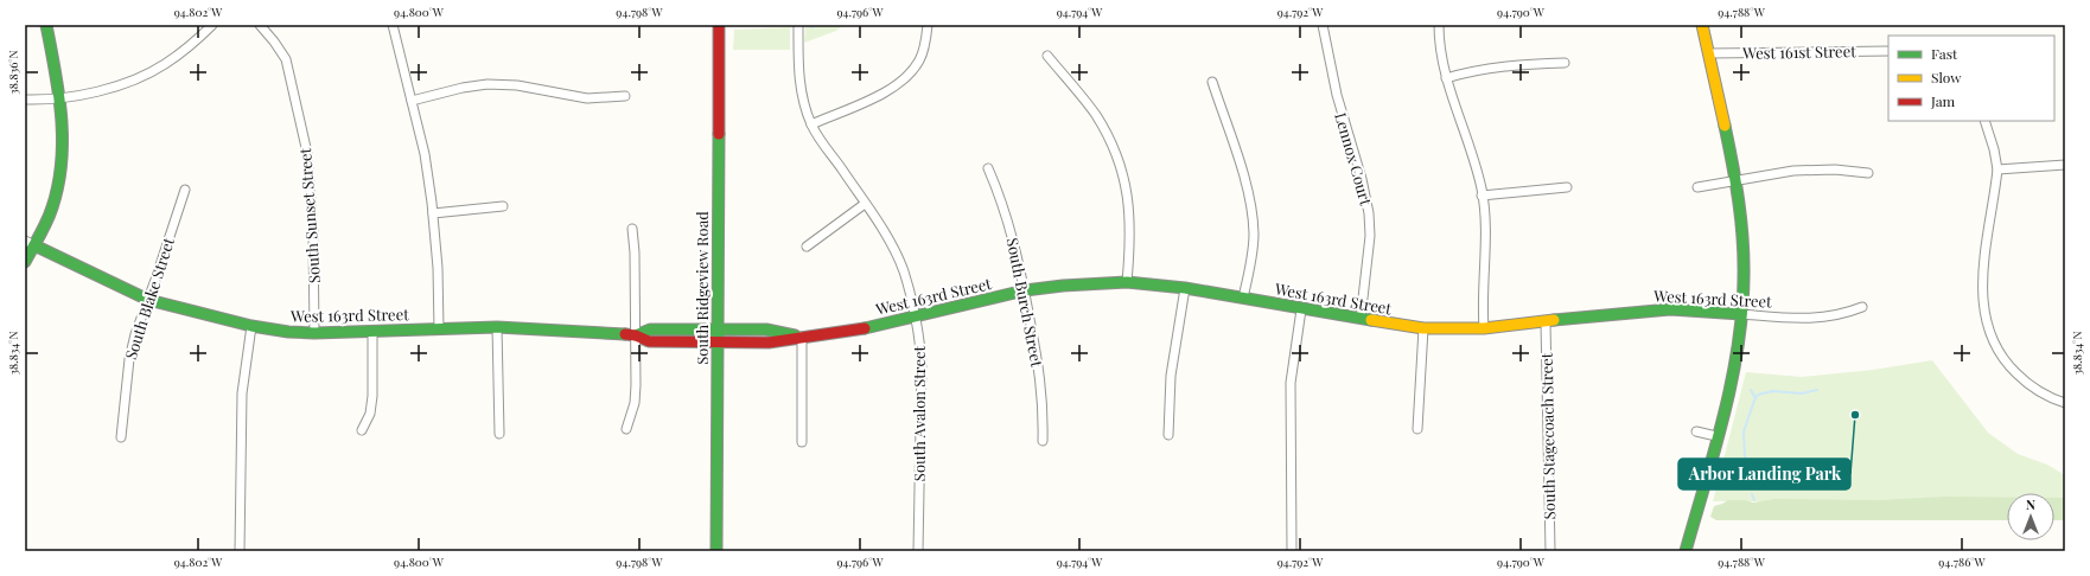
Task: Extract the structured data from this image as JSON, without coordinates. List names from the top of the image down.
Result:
{
  "streets": {
    "street": [
      "West 161st Street",
      "Lennox Court",
      "South Sunset Street",
      "South Ridgeview Road",
      "West 163rd Street",
      "South Blake Street",
      "South Burch Street",
      "South Avalon Street",
      "South Stagecoach Street"
    ]
  },
  "crossings": [
    ["Lennox Court", "West 163rd Street"],
    ["South Sunset Street", "West 163rd Street"],
    ["South Ridgeview Road", "West 163rd Street"],
    ["West 163rd Street", "South Blake Street"],
    ["West 163rd Street", "South Burch Street"],
    ["West 163rd Street", "South Avalon Street"],
    ["West 163rd Street", "South Stagecoach Street"]
  ],
  "places": ["Arbor Landing Park"],
  "legend": ["Fast", "Slow", "Jam"],
  "north": "top",
  "coordinates": [
    "94.802°W",
    "94.800°W",
    "94.798°W",
    "94.796°W",
    "94.794°W",
    "94.792°W",
    "94.790°W",
    "94.788°W",
    "38.836°N",
    "38.834°N",
    "94.786°W"
  ]
}
